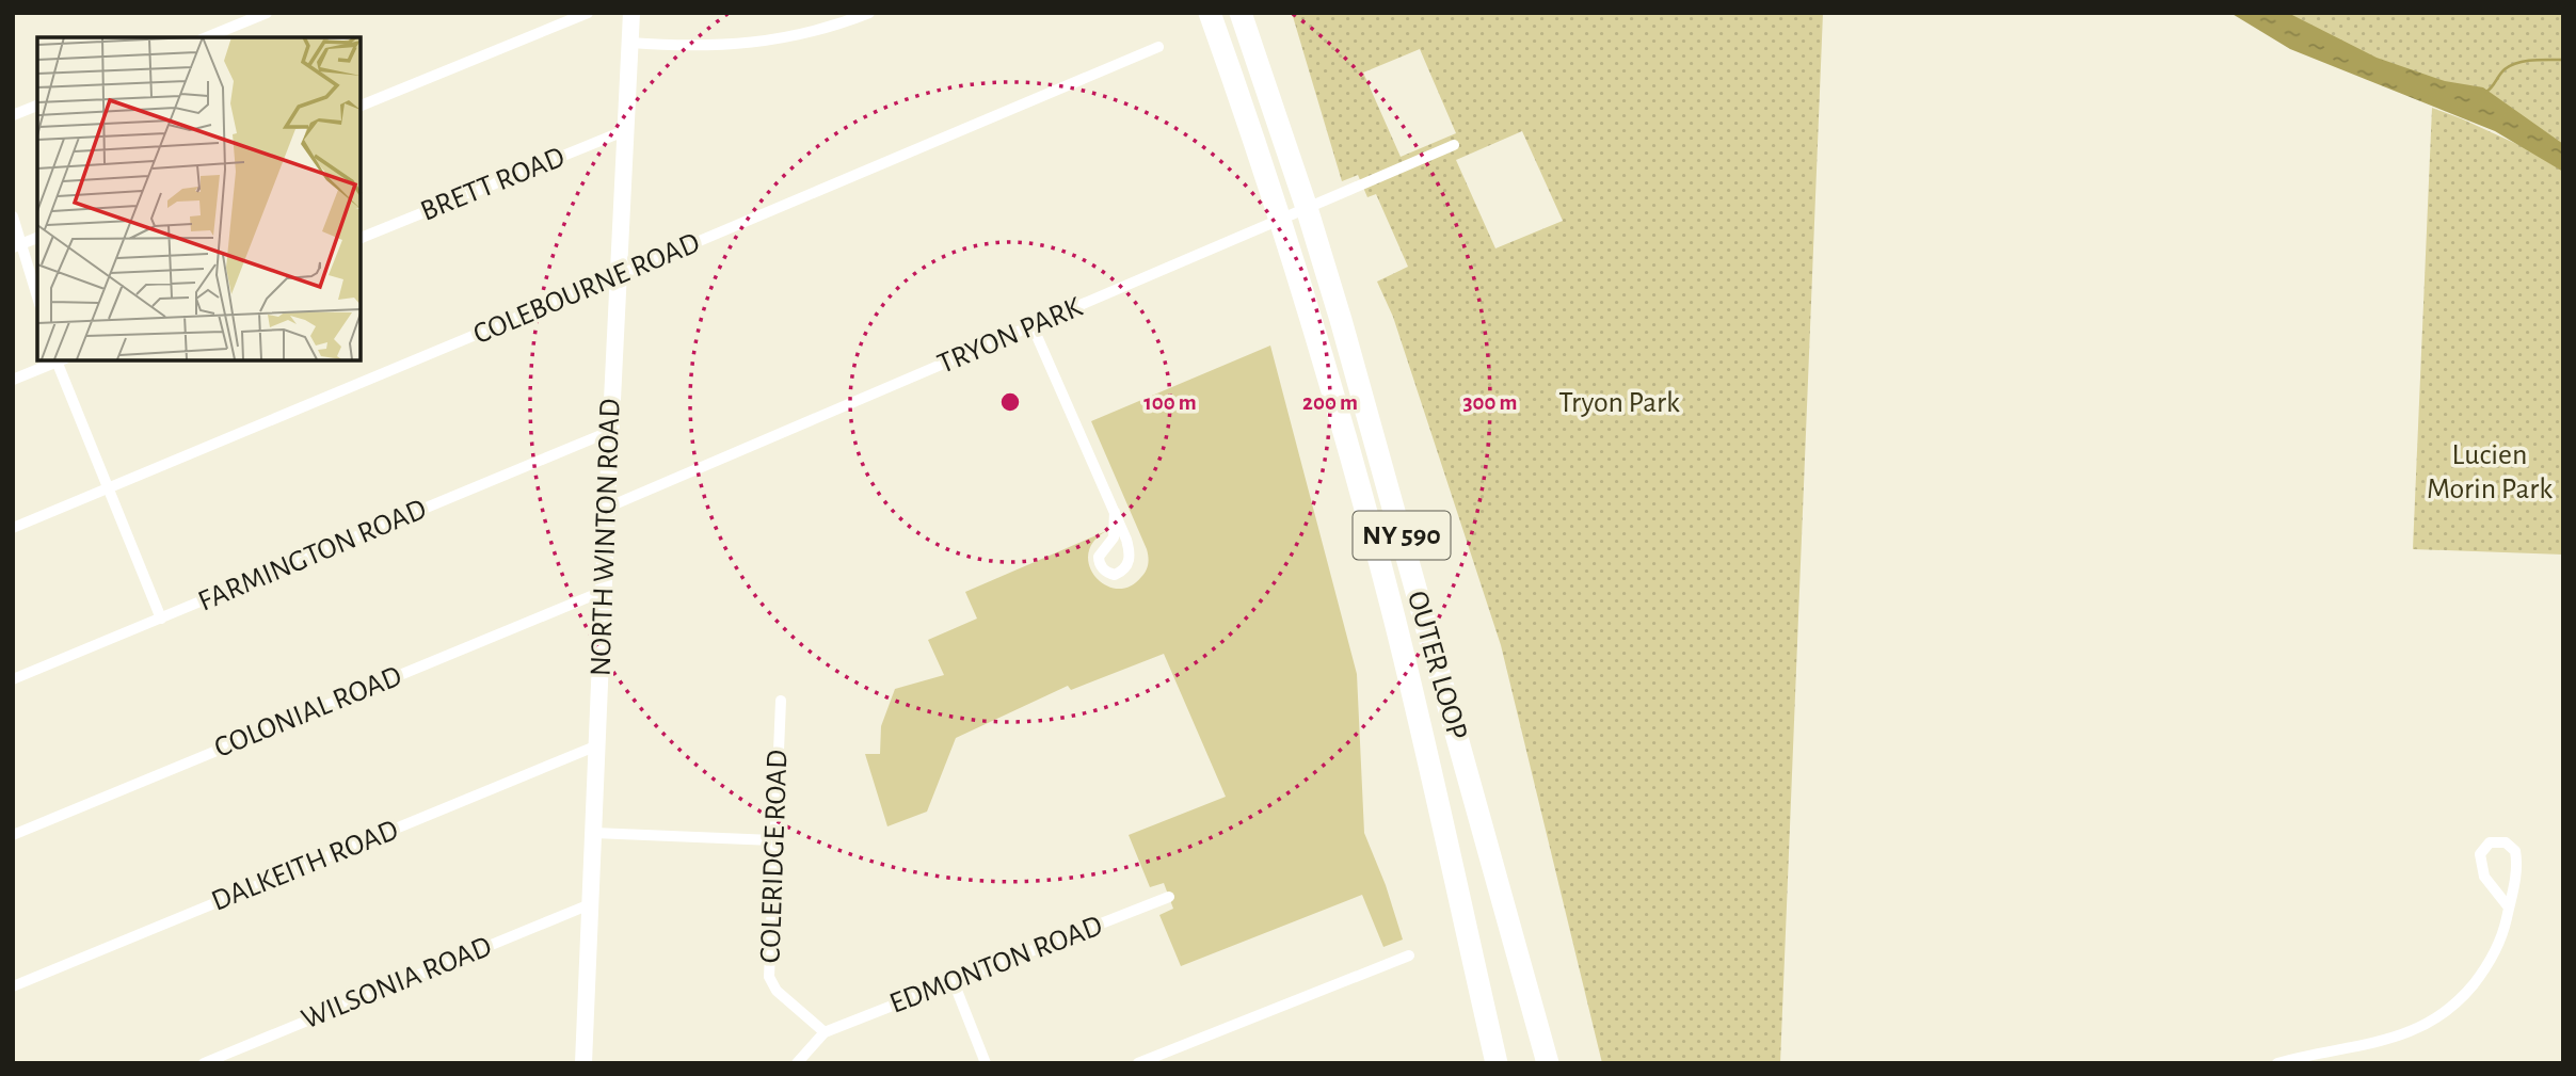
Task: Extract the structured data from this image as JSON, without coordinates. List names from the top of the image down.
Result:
{
  "streets": {
    "highway": ["NY 590", "OUTER LOOP"],
    "main road": ["NORTH WINTON ROAD"],
    "street": [
      "BRETT ROAD",
      "COLEBOURNE ROAD",
      "TRYON PARK",
      "FARMINGTON ROAD",
      "COLONIAL ROAD",
      "COLERIDGE ROAD",
      "DALKEITH ROAD",
      "EDMONTON ROAD",
      "WILSONIA ROAD"
    ]
  },
  "crossings": [
    ["BRETT ROAD", "NORTH WINTON ROAD"],
    ["COLEBOURNE ROAD", "NORTH WINTON ROAD"],
    ["TRYON PARK", "NORTH WINTON ROAD"],
    ["NORTH WINTON ROAD", "FARMINGTON ROAD"],
    ["NORTH WINTON ROAD", "COLONIAL ROAD"],
    ["NORTH WINTON ROAD", "DALKEITH ROAD"],
    ["NORTH WINTON ROAD", "WILSONIA ROAD"],
    ["COLERIDGE ROAD", "EDMONTON ROAD"]
  ],
  "parks": ["Tryon Park", "Lucien Morin Park"],
  "rings": ["100 m", "200 m", "300 m"]
}
